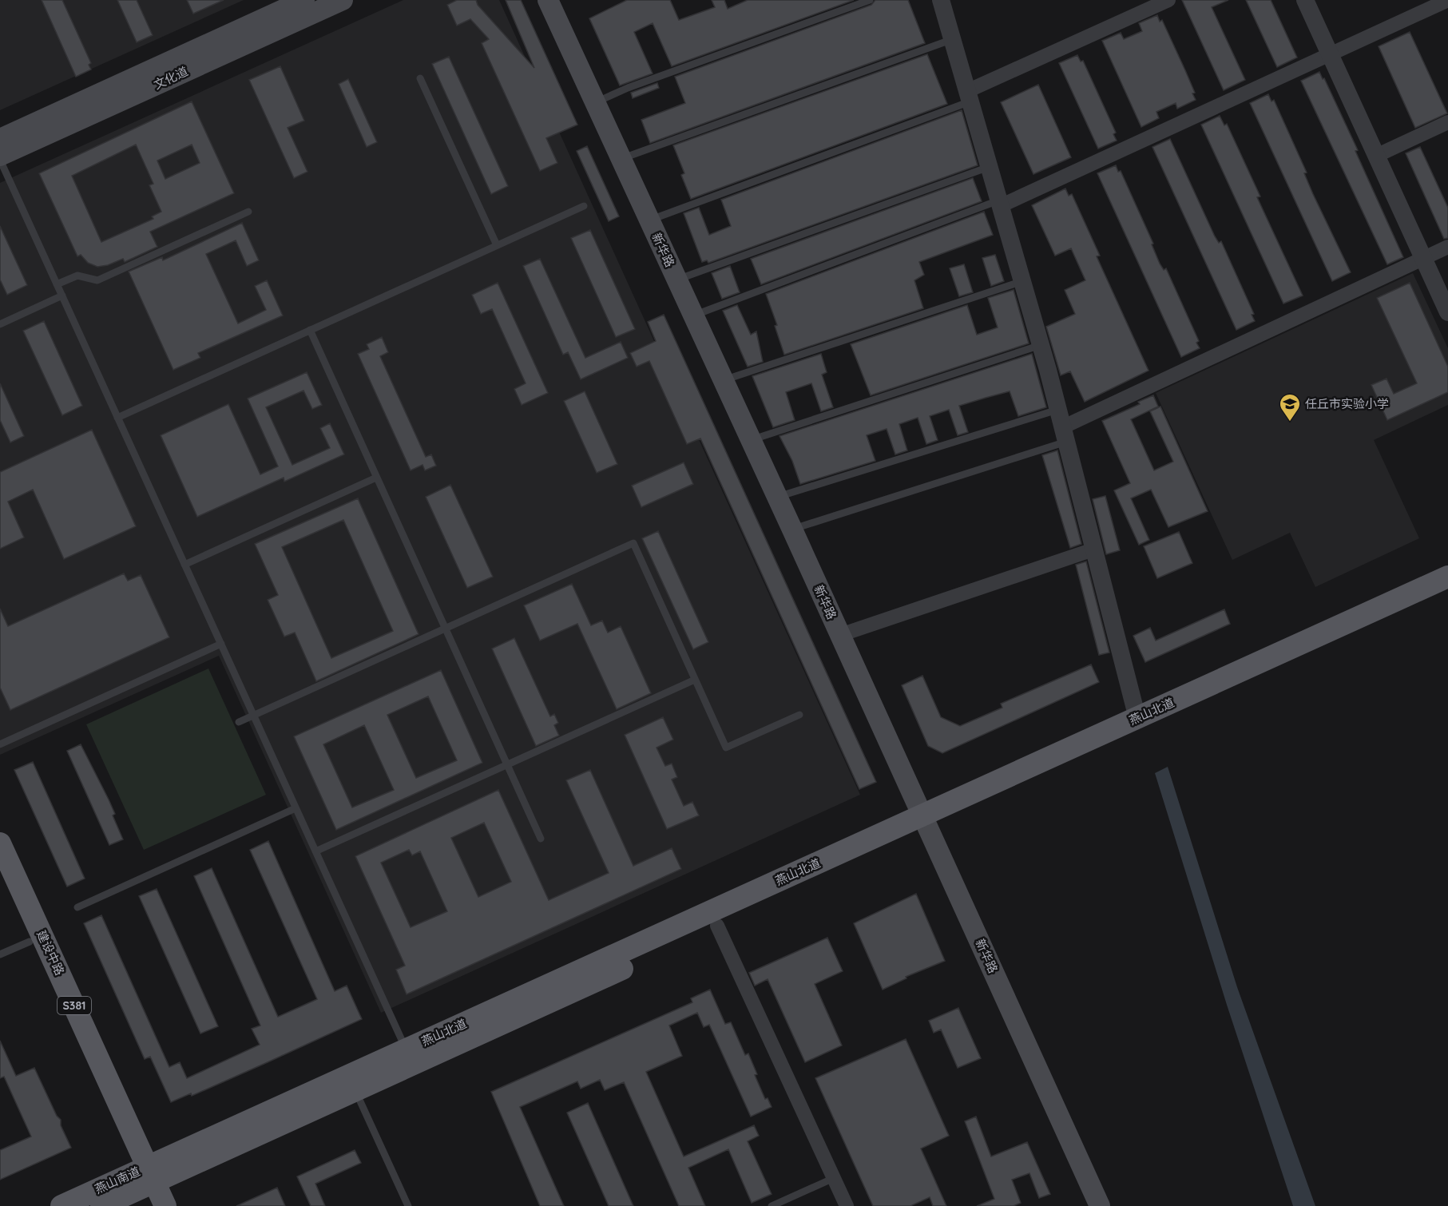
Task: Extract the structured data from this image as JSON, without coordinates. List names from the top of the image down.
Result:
{
  "streets": {
    "main road": [
      "文化道",
      "新华路",
      "燕山北道",
      "建设中路",
      "S381",
      "燕山南道"
    ]
  },
  "crossings": [
    ["新华路", "燕山北道"],
    ["燕山北道", "建设中路"],
    ["燕山北道", "S381"],
    ["燕山北道", "燕山南道"],
    ["建设中路", "S381"],
    ["建设中路", "燕山南道"],
    ["S381", "燕山南道"]
  ],
  "places": {
    "school or university": ["任丘市实验小学"]
  }
}
